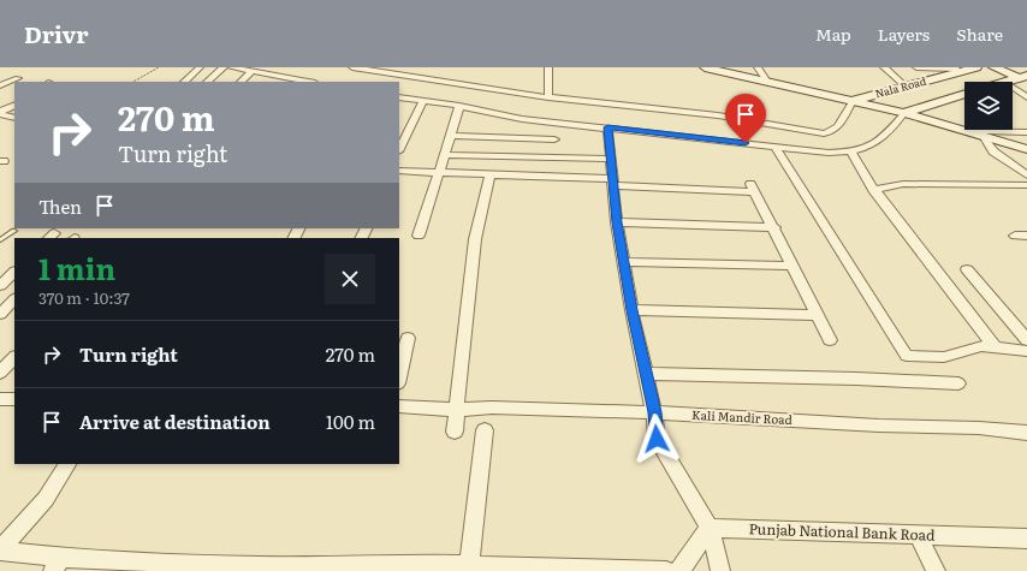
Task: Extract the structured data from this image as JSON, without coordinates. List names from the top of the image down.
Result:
{
  "streets": {
    "street": ["Nala Road", "Kali Mandir Road", "Punjab National Bank Road"]
  },
  "page": {
    "header": "Drivr",
    "nav": ["Map", "Layers", "Share"],
    "turn": ["270 m", "Turn right"],
    "then": "Then",
    "heading": ["1 min", "370 m · 10:37"],
    "list": [
      {
        "name": "Turn right",
        "value": "270 m"
      },
      {
        "name": "Arrive at destination",
        "value": "100 m"
      }
    ]
  }
}
